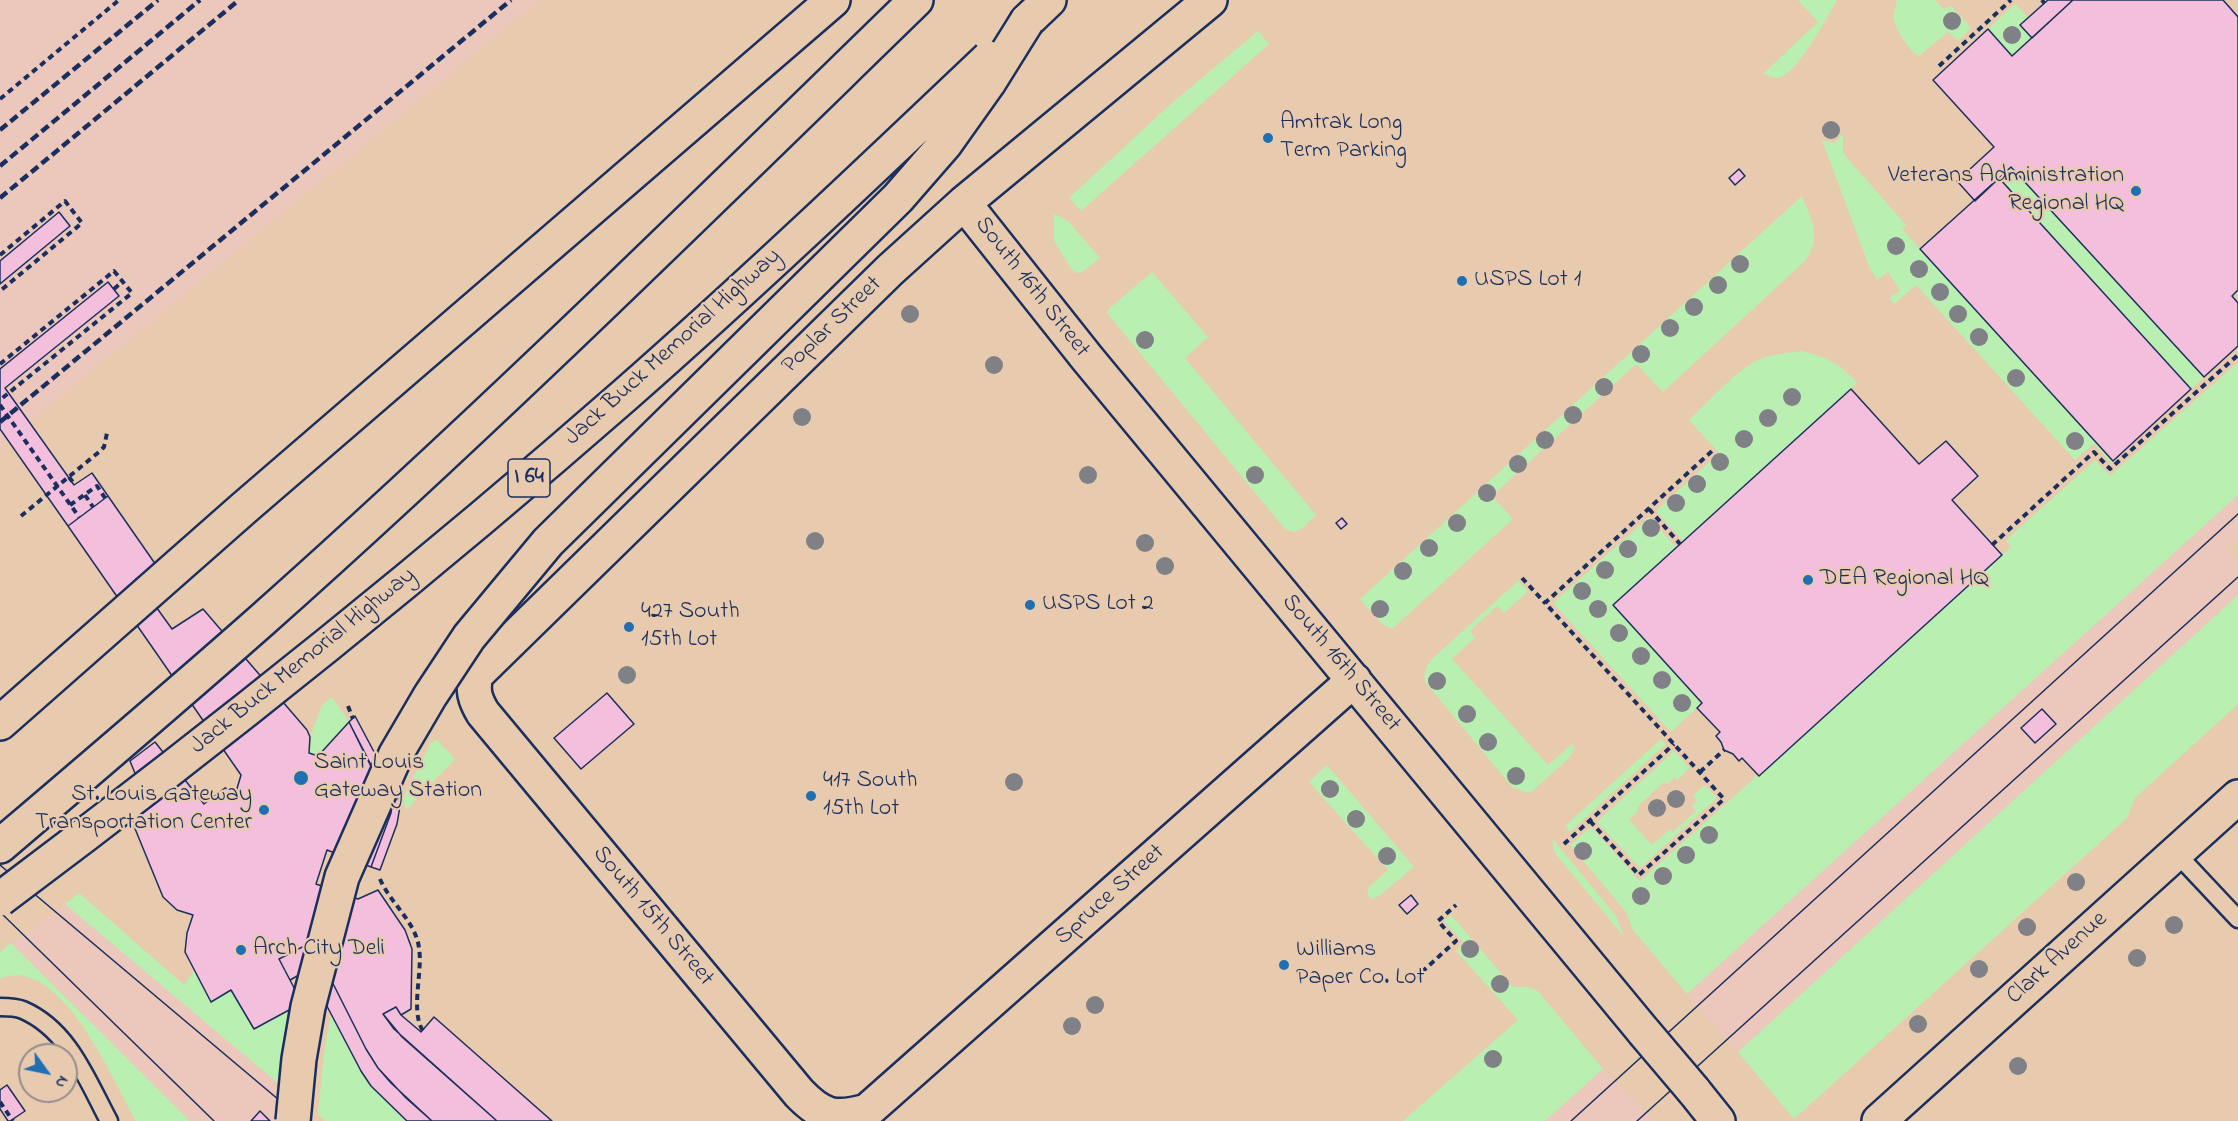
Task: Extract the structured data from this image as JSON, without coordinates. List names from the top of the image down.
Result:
{
  "streets": {
    "main road": [
      "South 16th Street",
      "Poplar Street",
      "Jack Buck Memorial Highway",
      "I 64",
      "Spruce Street",
      "South 15th Street",
      "Clark Avenue"
    ]
  },
  "crossings": [
    ["South 16th Street", "Poplar Street"],
    ["South 16th Street", "Spruce Street"],
    ["Poplar Street", "South 15th Street"],
    ["Spruce Street", "South 15th Street"]
  ],
  "places": [
    "Amtrak Long Term Parking",
    "Veterans Administration Regional HQ",
    "USPS Lot 1",
    "DEA Regional HQ",
    "USPS Lot 2",
    "427 South 15th Lot",
    "Saint Louis Gateway Station",
    "417 South 15th Lot",
    "St. Louis Gateway Transportation Center",
    "Arch City Deli",
    "Williams Paper Co. Lot"
  ],
  "north": "bottom right"
}
